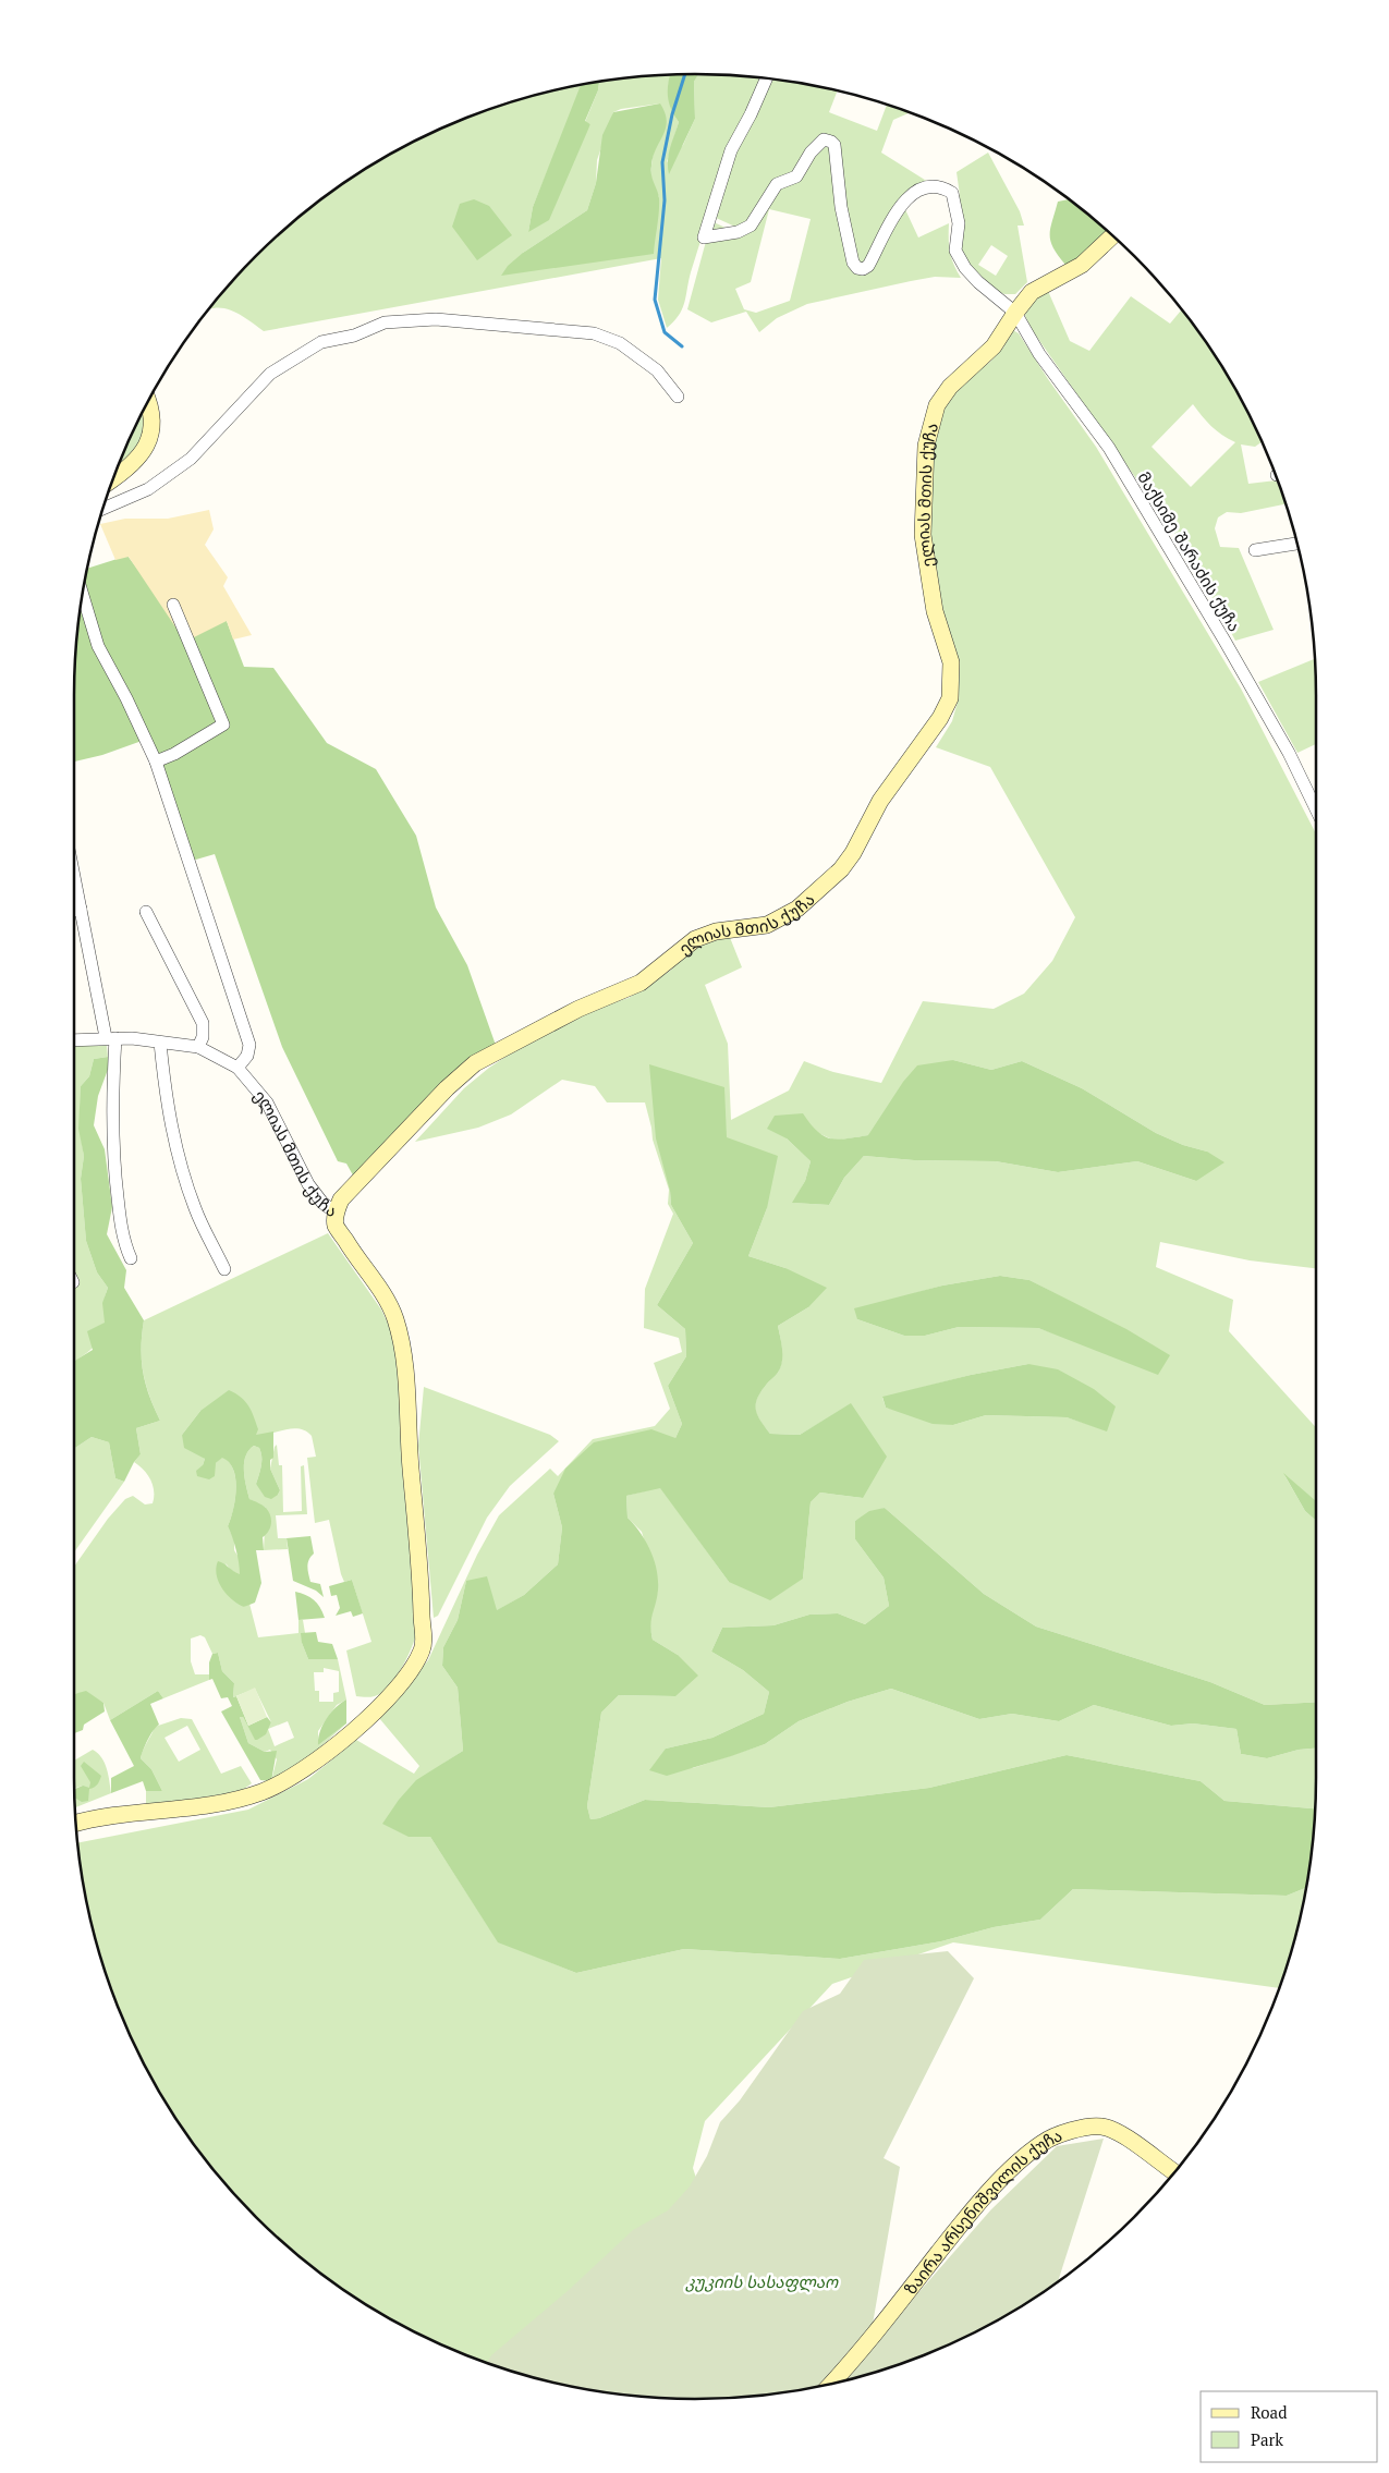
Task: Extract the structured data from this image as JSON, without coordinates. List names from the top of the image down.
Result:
{
  "streets": {
    "street": ["ელიას მთის ქუჩა", "მაქსიმე შარაძის ქუჩა", "ზაირა არსენიშვილის ქუჩა"]
  },
  "crossings": [
    ["ელიას მთის ქუჩა", "მაქსიმე შარაძის ქუჩა"]
  ],
  "parks": ["კუკიის სასაფლაო"],
  "legend": ["Road", "Park"]
}
